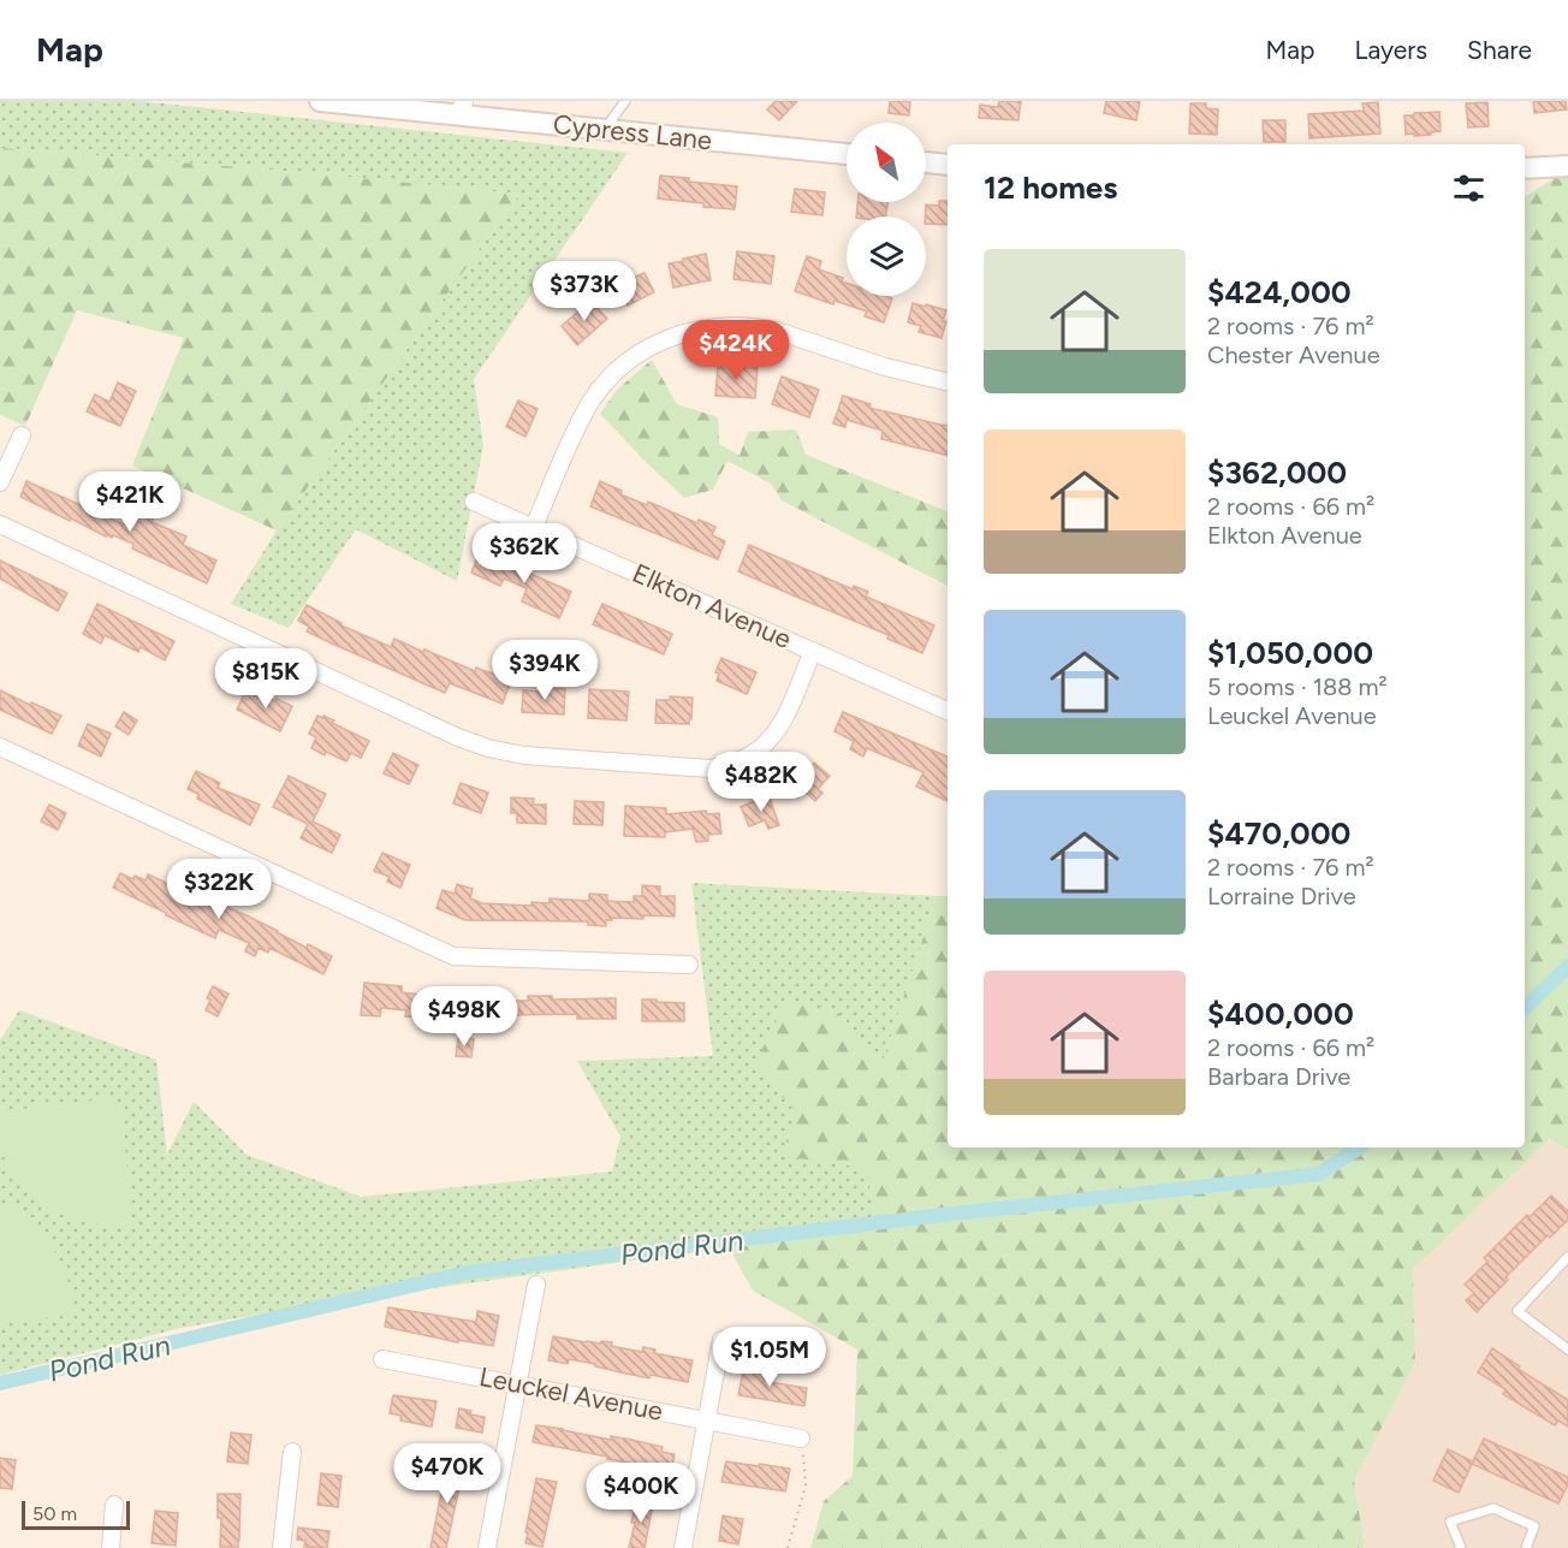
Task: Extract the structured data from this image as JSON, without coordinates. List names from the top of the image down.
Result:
{
  "streets": {
    "street": ["Cypress Lane", "Elkton Avenue", "Leuckel Avenue"]
  },
  "water": ["Pond Run"],
  "scale_bar": "50 m",
  "north": "top left",
  "page": {
    "header": "Map",
    "nav": ["Map", "Layers", "Share"],
    "heading": "12 homes",
    "list": [
      {
        "name": "$424,000",
        "note": "2 rooms · 76 m² · Chester Avenue"
      },
      {
        "name": "$362,000",
        "note": "2 rooms · 66 m² · Elkton Avenue"
      },
      {
        "name": "$1,050,000",
        "note": "5 rooms · 188 m² · Leuckel Avenue"
      },
      {
        "name": "$470,000",
        "note": "2 rooms · 76 m² · Lorraine Drive"
      },
      {
        "name": "$400,000",
        "note": "2 rooms · 66 m² · Barbara Drive"
      }
    ],
    "price": [
      "$373K",
      "$424K",
      "$421K",
      "$362K",
      "$394K",
      "$815K",
      "$482K",
      "$322K",
      "$498K",
      "$1.05M",
      "$470K",
      "$400K"
    ],
    "scale": "50 m"
  }
}
